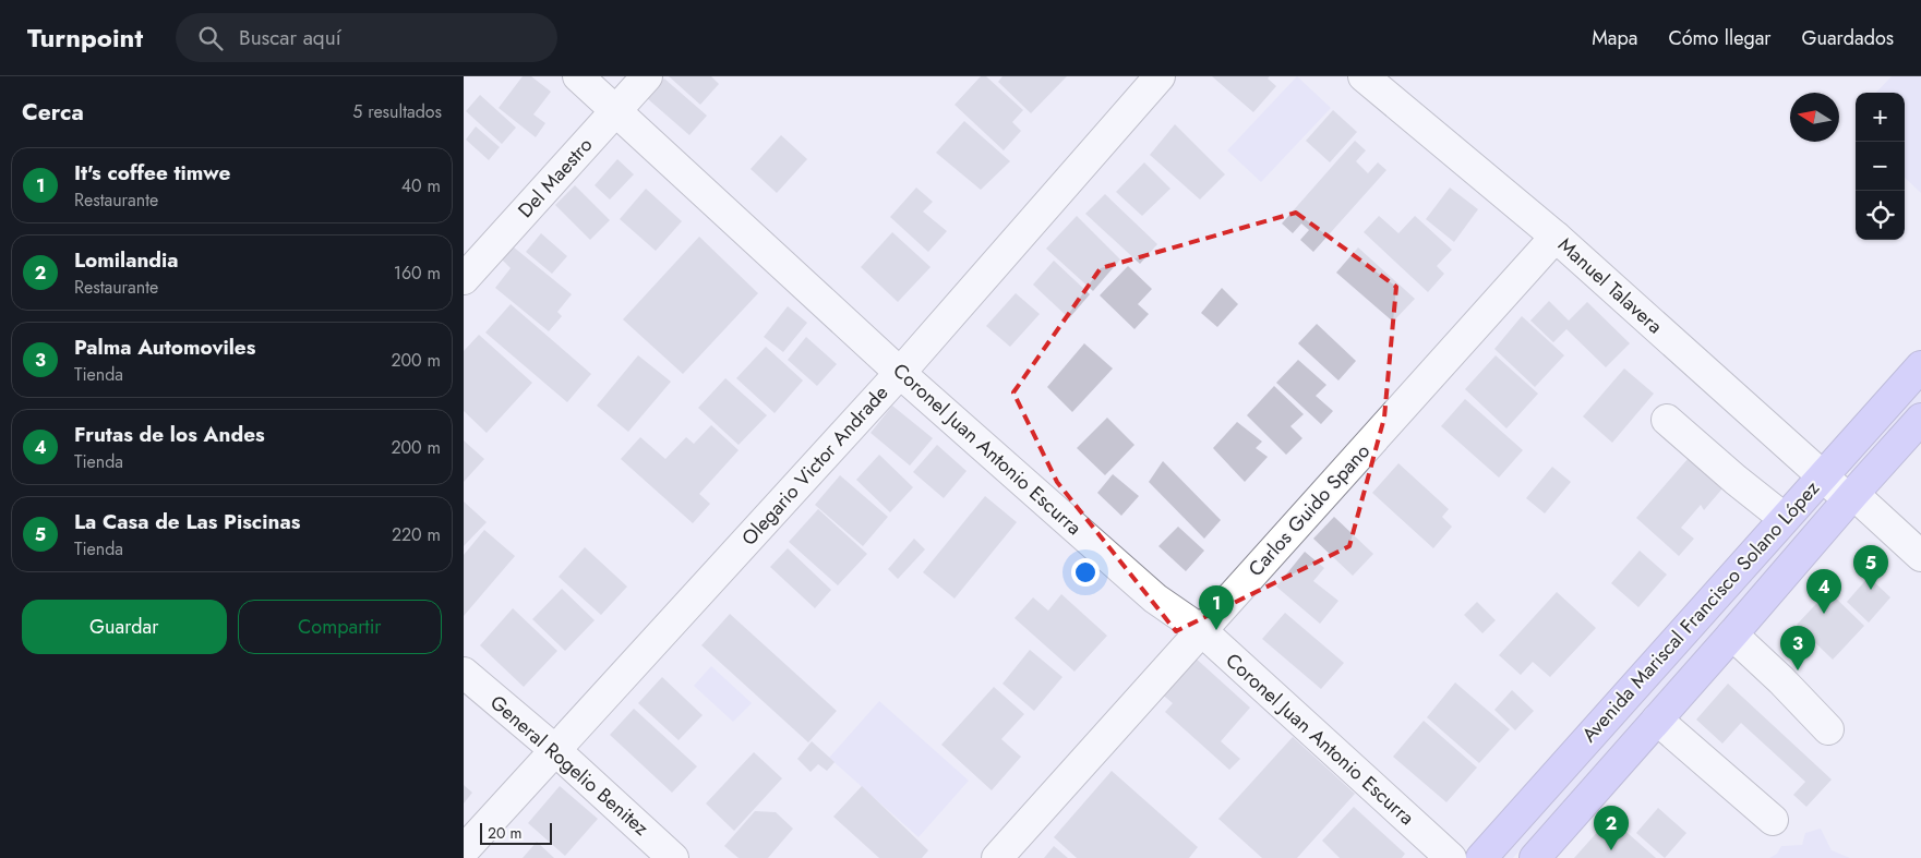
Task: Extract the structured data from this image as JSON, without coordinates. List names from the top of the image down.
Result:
{
  "streets": {
    "highway": ["Avenida Mariscal Francisco Solano López"],
    "street": [
      "Del Maestro",
      "Manuel Talavera",
      "Coronel Juan Antonio Escurra",
      "Olegario Victor Andrade",
      "Carlos Guido Spano",
      "General Rogelio Benitez"
    ]
  },
  "crossings": [
    ["Del Maestro", "Coronel Juan Antonio Escurra"],
    ["Manuel Talavera", "Carlos Guido Spano"],
    ["Manuel Talavera", "Avenida Mariscal Francisco Solano López"],
    ["Coronel Juan Antonio Escurra", "Olegario Victor Andrade"],
    ["Coronel Juan Antonio Escurra", "Carlos Guido Spano"],
    ["Olegario Victor Andrade", "General Rogelio Benitez"]
  ],
  "scale_bar": "20 m",
  "north": "left",
  "page": {
    "header": "Turnpoint",
    "search": "Buscar aquí",
    "nav": ["Mapa", "Cómo llegar", "Guardados"],
    "heading": ["Cerca", "5 resultados"],
    "map_buttons": ["+", "−"],
    "list": [
      {
        "mark": "1",
        "name": "It's coffee timwe",
        "note": "Restaurante",
        "value": "40 m"
      },
      {
        "mark": "2",
        "name": "Lomilandia",
        "note": "Restaurante",
        "value": "160 m"
      },
      {
        "mark": "3",
        "name": "Palma Automoviles",
        "note": "Tienda",
        "value": "200 m"
      },
      {
        "mark": "4",
        "name": "Frutas de los Andes",
        "note": "Tienda",
        "value": "200 m"
      },
      {
        "mark": "5",
        "name": "La Casa de Las Piscinas",
        "note": "Tienda",
        "value": "220 m"
      }
    ],
    "pins": [
      "5",
      "4",
      "1",
      "3",
      "2"
    ],
    "buttons": ["Guardar", "Compartir"],
    "scale": "20 m"
  }
}
